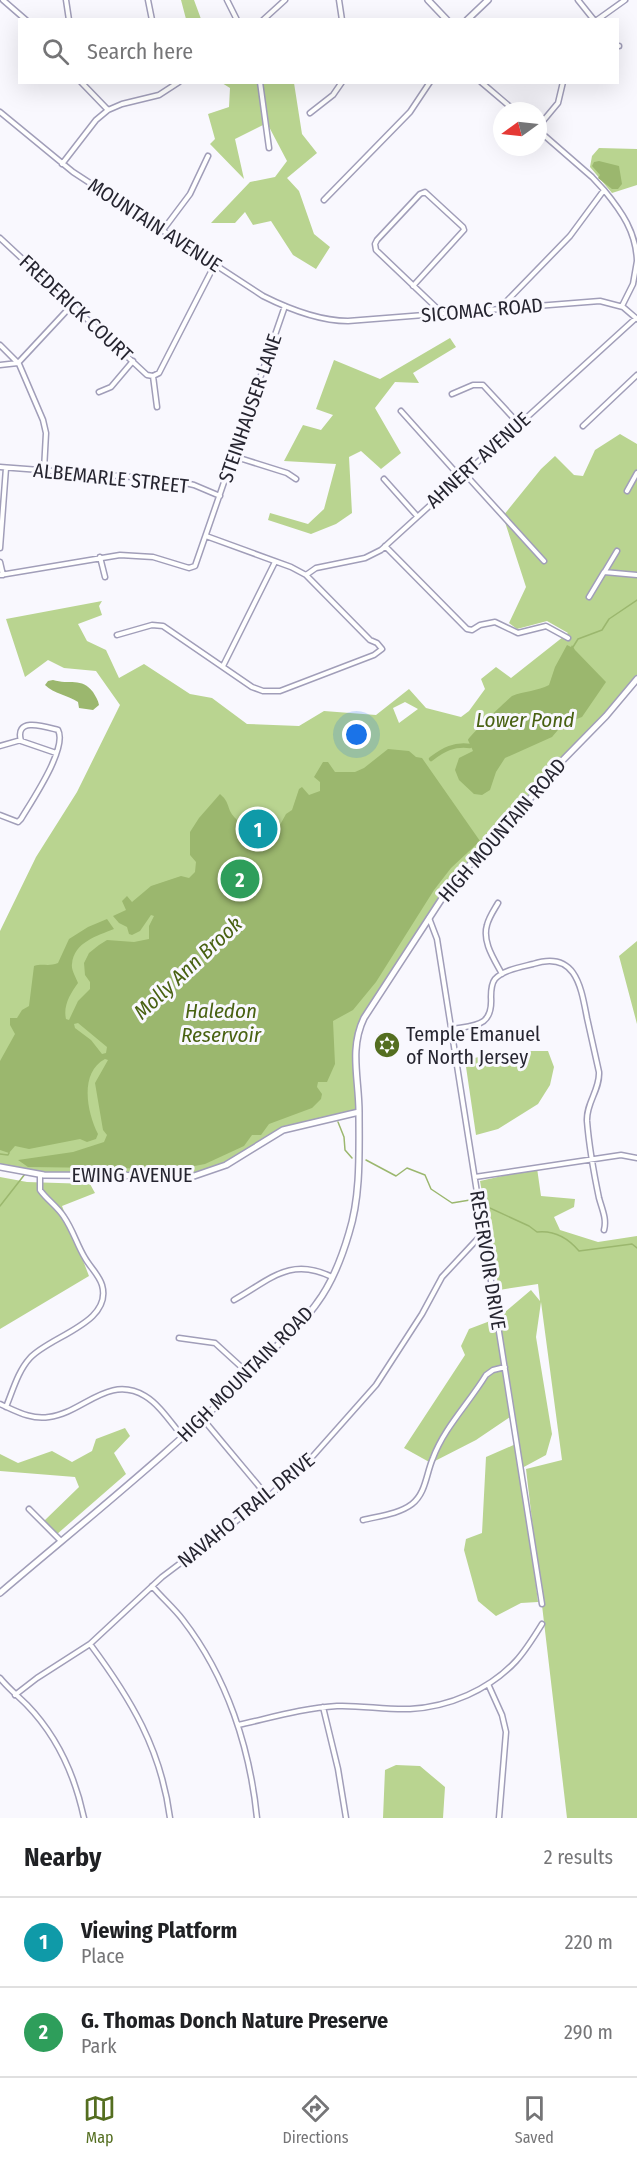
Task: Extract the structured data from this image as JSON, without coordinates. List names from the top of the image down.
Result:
{
  "streets": {
    "main road": ["HIGH MOUNTAIN ROAD", "EWING AVENUE"],
    "street": [
      "MOUNTAIN AVENUE",
      "FREDERICK COURT",
      "SICOMAC ROAD",
      "STEINHAUSER LANE",
      "AHNERT AVENUE",
      "ALBEMARLE STREET",
      "RESERVOIR DRIVE",
      "NAVAHO TRAIL DRIVE"
    ]
  },
  "crossings": [
    ["MOUNTAIN AVENUE", "SICOMAC ROAD"],
    ["MOUNTAIN AVENUE", "STEINHAUSER LANE"],
    ["STEINHAUSER LANE", "ALBEMARLE STREET"],
    ["HIGH MOUNTAIN ROAD", "EWING AVENUE"],
    ["HIGH MOUNTAIN ROAD", "RESERVOIR DRIVE"],
    ["RESERVOIR DRIVE", "NAVAHO TRAIL DRIVE"]
  ],
  "water": ["Lower Pond", "Molly Ann Brook", "Haledon Reservoir"],
  "places": {
    "synagogue": ["Temple Emanuel of North Jersey"]
  },
  "north": "left",
  "page": {
    "search": "Search here",
    "pins": ["1", "2"],
    "heading": ["Nearby", "2 results"],
    "list": [
      {
        "mark": "1",
        "name": "Viewing Platform",
        "note": "Place",
        "value": "220 m"
      },
      {
        "mark": "2",
        "name": "G. Thomas Donch Nature Preserve",
        "note": "Park",
        "value": "290 m"
      }
    ],
    "nav": ["Map", "Directions", "Saved"]
  }
}
